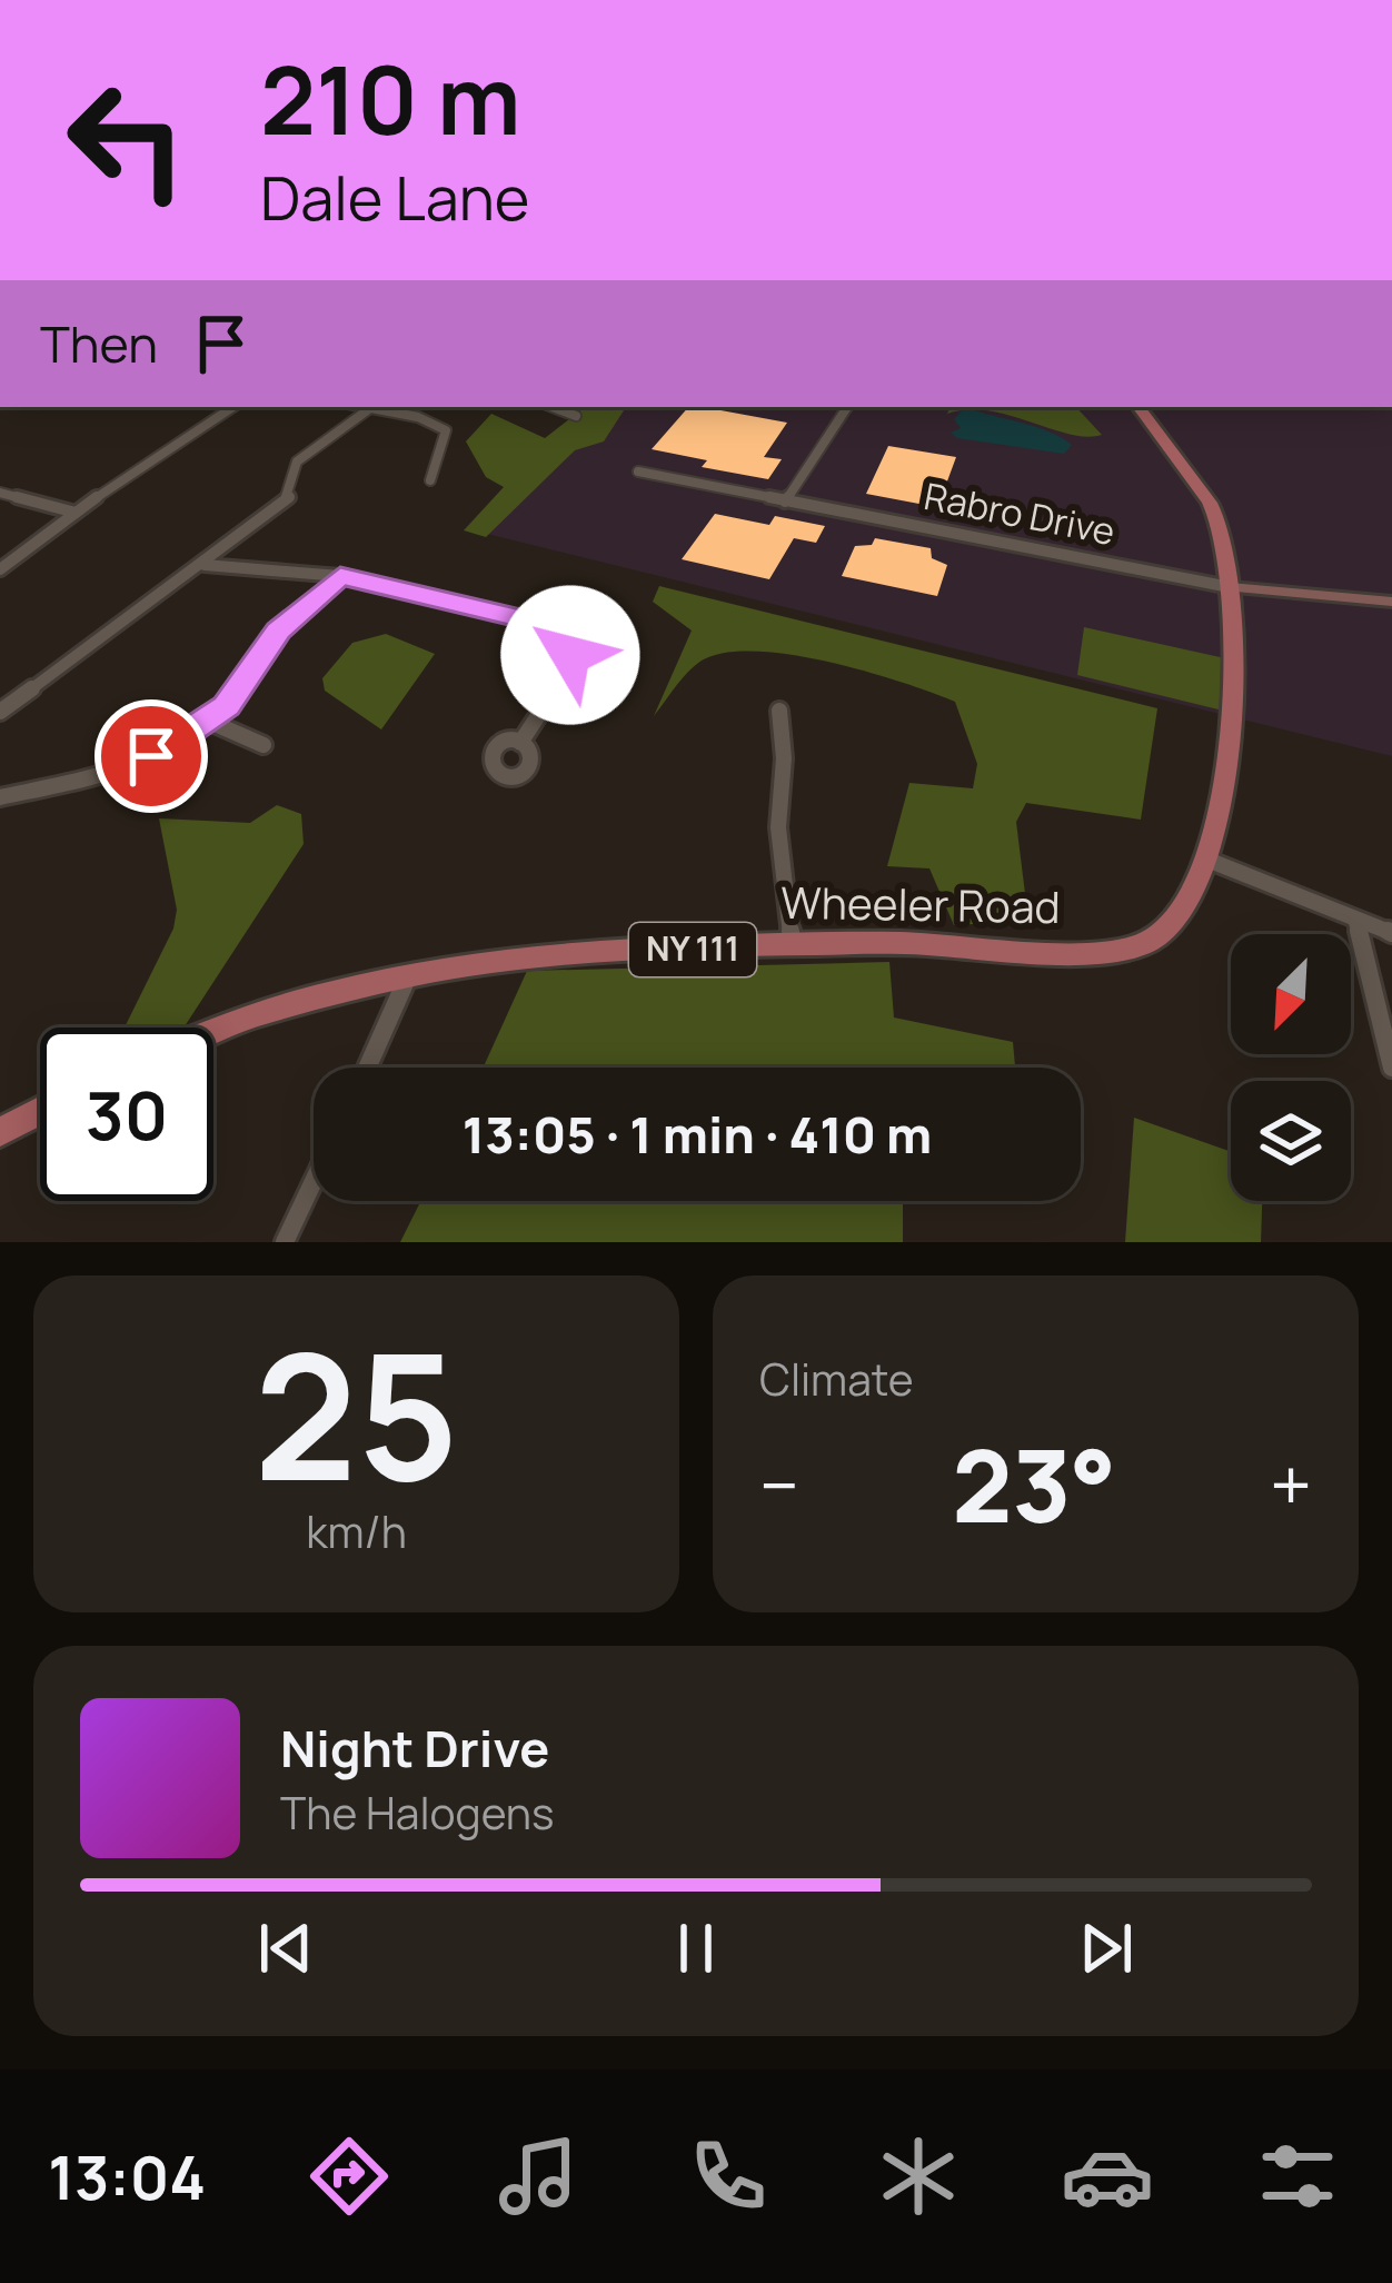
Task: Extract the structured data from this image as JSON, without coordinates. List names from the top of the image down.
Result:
{
  "streets": {
    "main road": ["Rabro Drive", "Wheeler Road", "NY 111"]
  },
  "crossings": [
    ["Rabro Drive", "Wheeler Road"]
  ],
  "north": "bottom left",
  "page": {
    "turn": ["210 m", "Dale Lane"],
    "then": "Then",
    "limit": "30",
    "trip": "13:05 · 1 min · 410 m",
    "tile": [
      ["25", "km/h"],
      "Climate"
    ],
    "heat": ["−", "23°", "+"],
    "song": ["Night Drive", "The Halogens"],
    "tabs": "13:04"
  }
}
